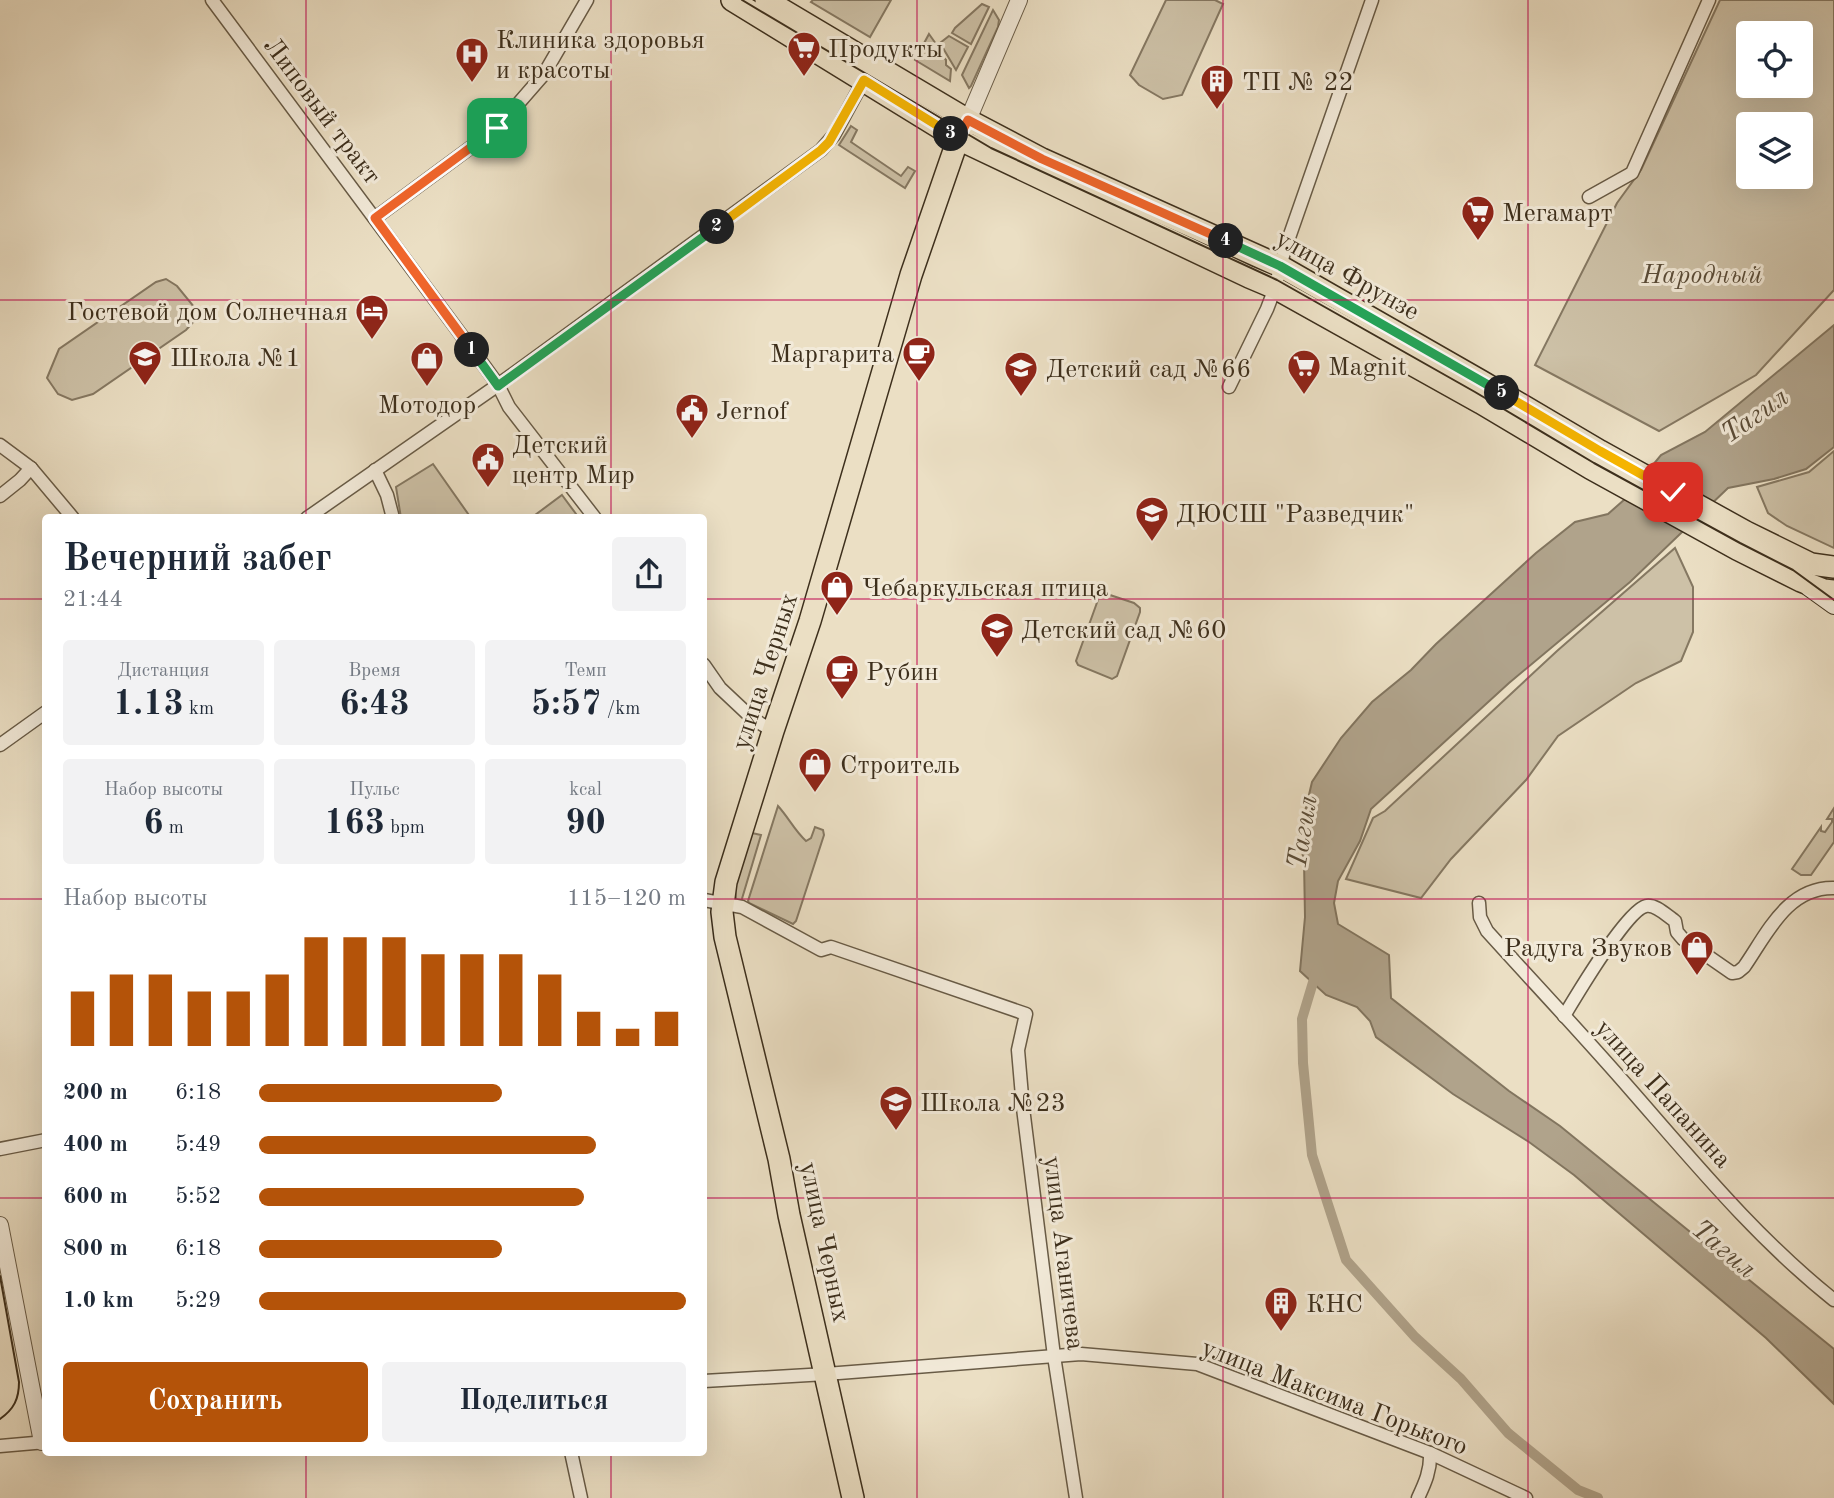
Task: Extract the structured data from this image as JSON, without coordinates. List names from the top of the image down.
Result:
{
  "streets": {
    "main road": ["улица Фрунзе", "улица Черных"],
    "street": [
      "Липовый тракт",
      "улица Папанина",
      "улица Аганичева",
      "улица Максима Горького"
    ]
  },
  "crossings": [
    ["улица Фрунзе", "улица Черных"],
    ["улица Черных", "улица Аганичева"],
    ["улица Черных", "улица Максима Горького"],
    ["улица Аганичева", "улица Максима Горького"]
  ],
  "water": ["Тагил"],
  "parks": ["Народный"],
  "places": {
    "supermarket": ["Продукты", "Мегамарт", "Magnit"],
    "hospital": ["Клиника здоровья и красоты"],
    "building": ["ТП № 22", "КНС"],
    "hotel": ["Гостевой дом Солнечная"],
    "cafe": ["Маргарита", "Рубин"],
    "school or university": [
      "Школа №1",
      "Детский сад №66",
      "ДЮСШ \"Разведчик\"",
      "Детский сад №60",
      "Школа №23"
    ],
    "shop": [
      "Мотодор",
      "Чебаркульская птица",
      "Строитель",
      "Радуга Звуков"
    ],
    "public building": ["Jernof", "Детский центр Мир"]
  },
  "page": {
    "pins": [
      "3",
      "2",
      "4",
      "1",
      "5"
    ],
    "heading": ["Вечерний забег", "21:44"],
    "stats": [
      ["Дистанция", "1.13 km"],
      ["Время", "6:43"],
      ["Темп", "5:57 /km"],
      ["Набор высоты", "6 m"],
      ["Пульс", "163 bpm"],
      ["kcal", "90"]
    ],
    "chart": ["Набор высоты", "115–120 m"],
    "list": [
      {
        "name": "200 m",
        "note": "6:18"
      },
      {
        "name": "400 m",
        "note": "5:49"
      },
      {
        "name": "600 m",
        "note": "5:52"
      },
      {
        "name": "800 m",
        "note": "6:18"
      },
      {
        "name": "1.0 km",
        "note": "5:29"
      }
    ],
    "buttons": ["Сохранить", "Поделиться"]
  }
}
